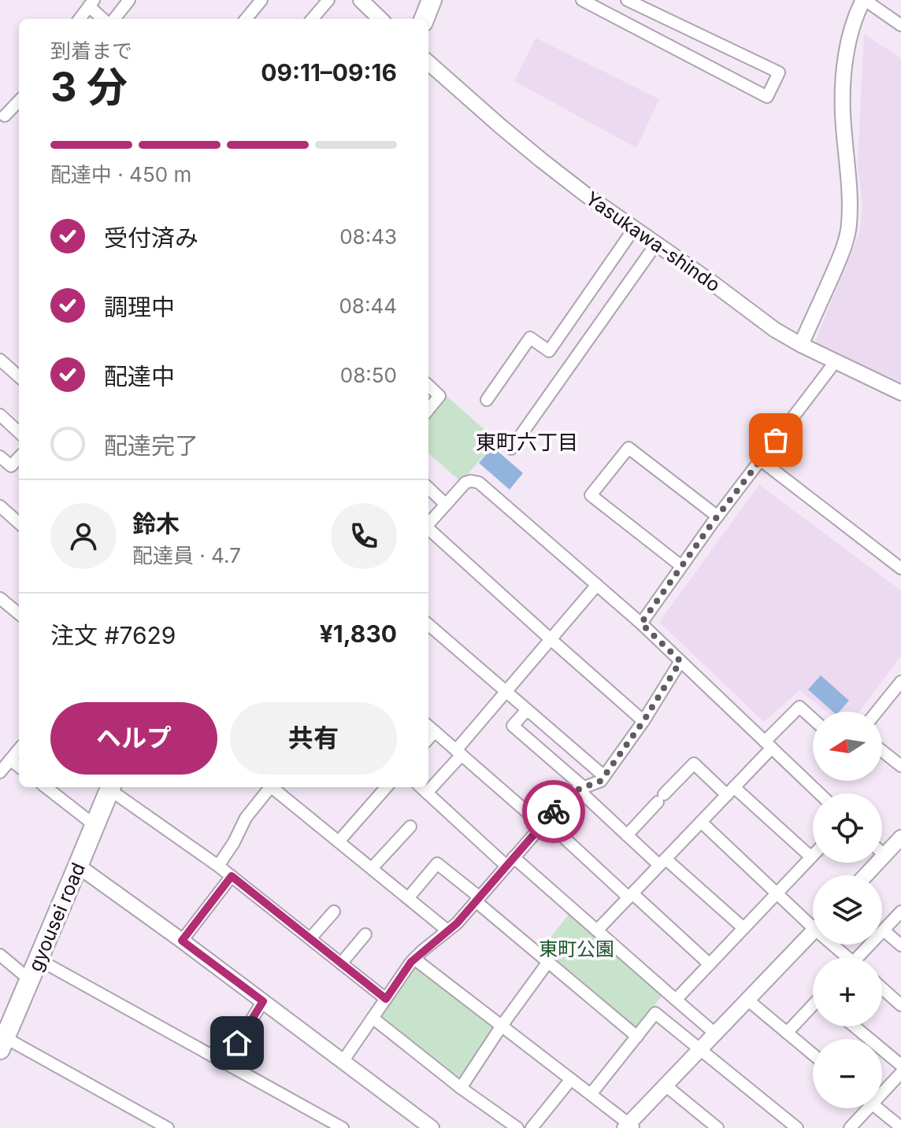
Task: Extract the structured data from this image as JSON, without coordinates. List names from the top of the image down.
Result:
{
  "streets": {
    "highway": ["gyousei road"],
    "street": ["Yasukawa-shindo"]
  },
  "districts": ["東町六丁目"],
  "parks": ["東町公園"],
  "north": "left",
  "page": {
    "heading": ["3 分", "到着まで", "09:11–09:16"],
    "panel": [
      "鈴木",
      "配達員 · 4.7",
      "注文 #7629",
      "¥1,830"
    ],
    "bar": "配達中 · 450 m",
    "list": [
      ["受付済み", "08:43"],
      ["調理中", "08:44"],
      ["配達中", "08:50"],
      "配達完了"
    ],
    "buttons": ["ヘルプ", "共有"],
    "map_buttons": ["+", "−"]
  }
}
